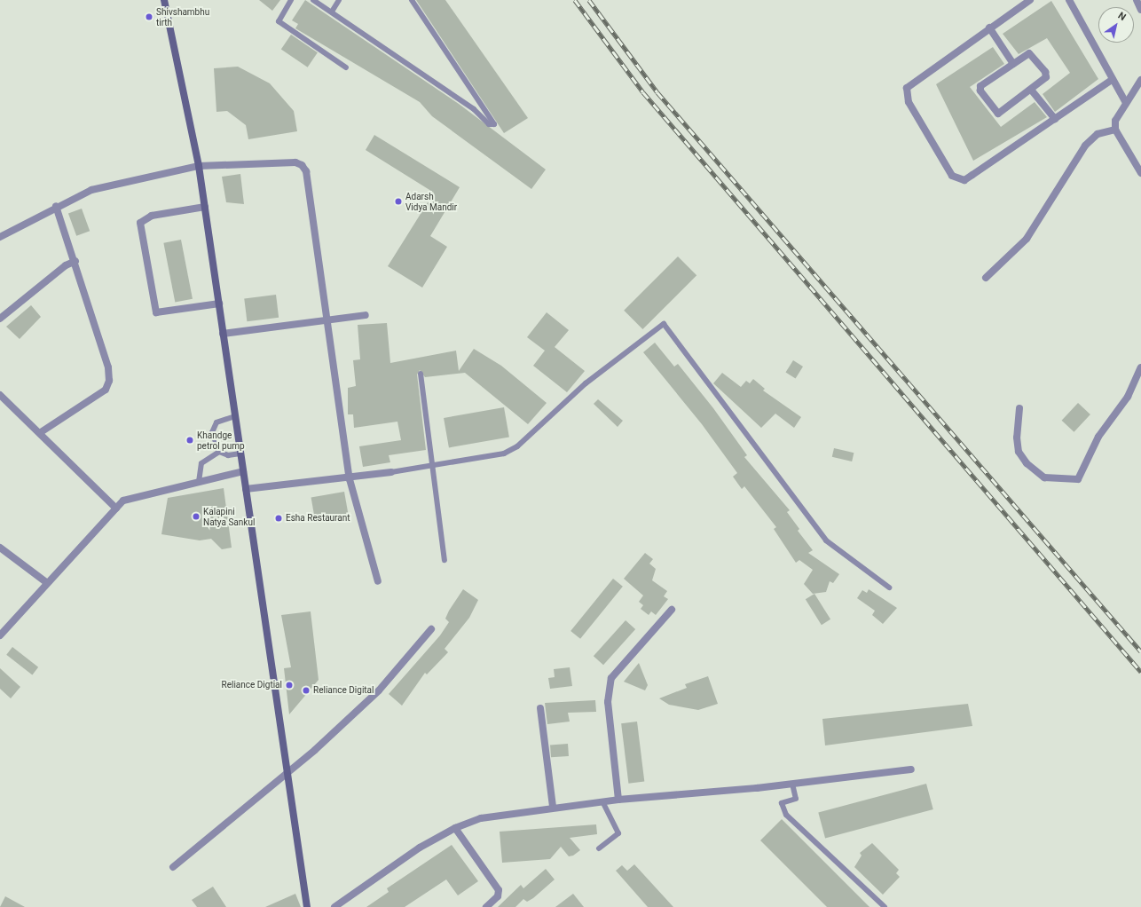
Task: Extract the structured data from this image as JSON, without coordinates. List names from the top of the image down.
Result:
{
  "places": [
    "Shivshambhu tirth",
    "Adarsh Vidya Mandir",
    "Khandge petrol pump",
    "Kalapini Natya Sankul",
    "Esha Restaurant",
    "Reliance Digtial",
    "Reliance Digital"
  ],
  "north": "top right"
}
